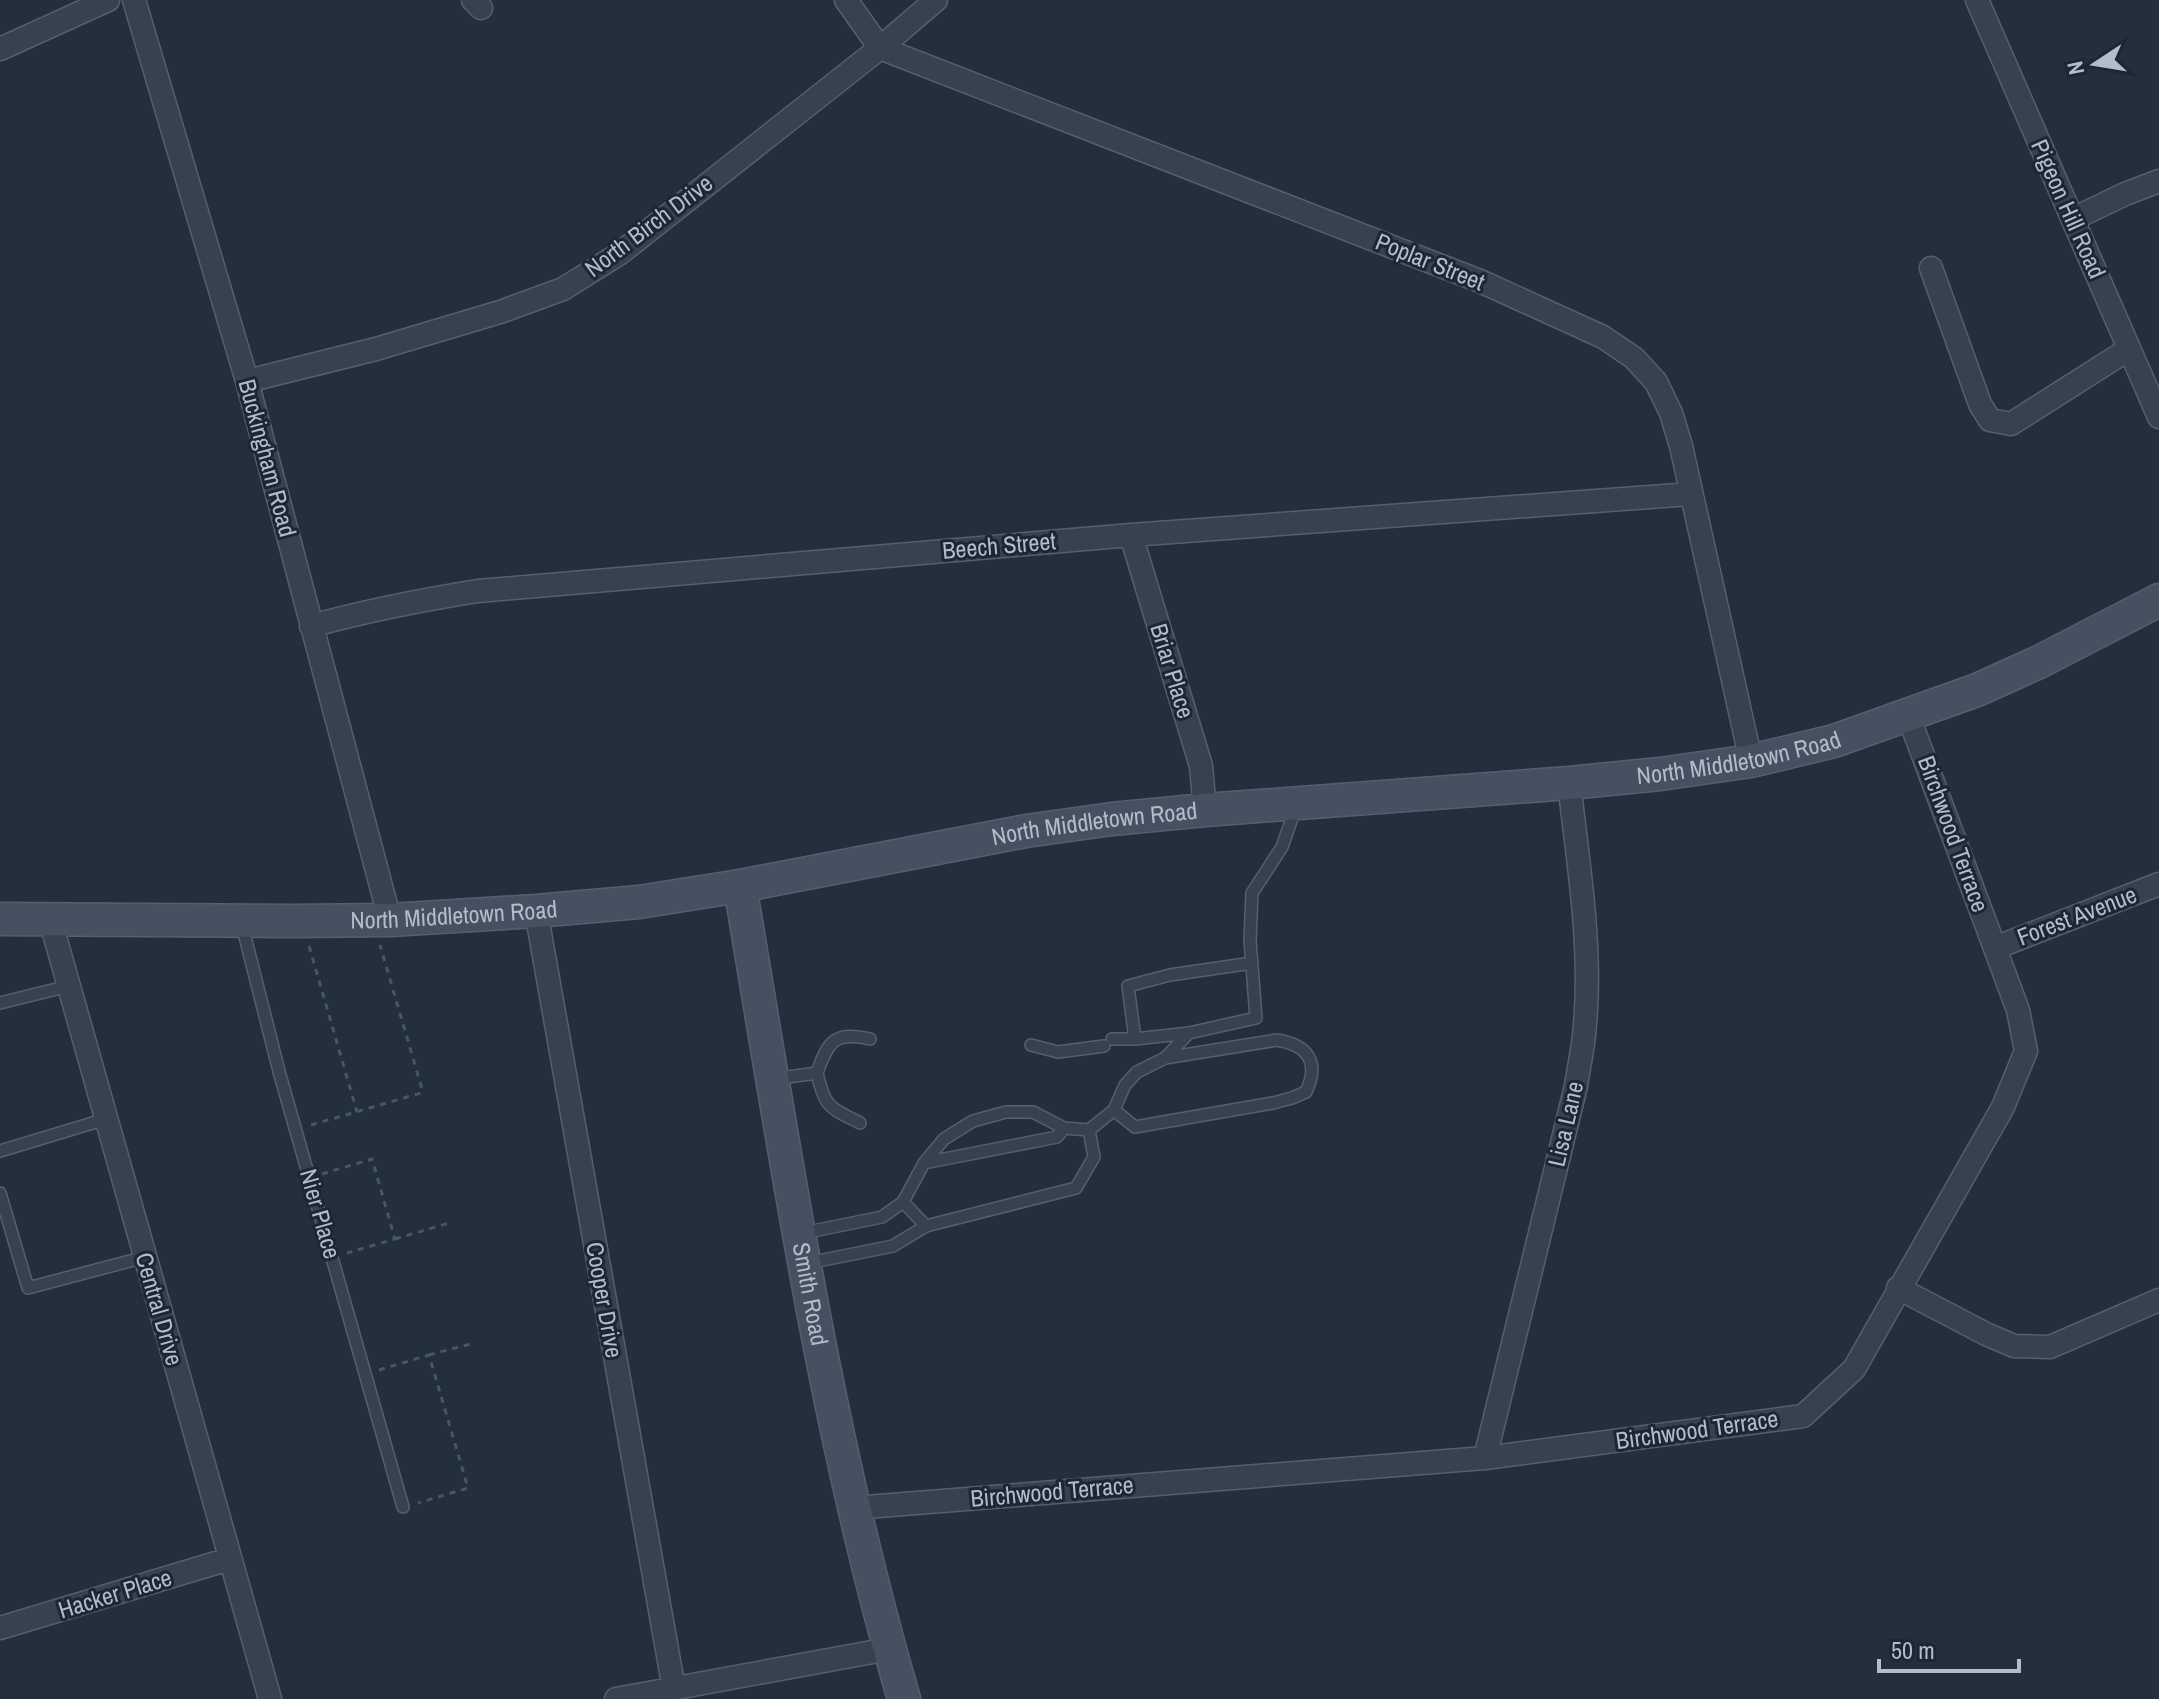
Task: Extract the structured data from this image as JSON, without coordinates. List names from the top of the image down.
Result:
{
  "streets": {
    "street": [
      "Pigeon Hill Road",
      "North Birch Drive",
      "Poplar Street",
      "Buckingham Road",
      "Beech Street",
      "Briar Place",
      "North Middletown Road",
      "Birchwood Terrace",
      "Forest Avenue",
      "Lisa Lane",
      "Smith Road",
      "Cooper Drive",
      "Central Drive",
      "Hacker Place"
    ],
    "lane": ["Nier Place"]
  },
  "crossings": [
    ["North Birch Drive", "Poplar Street"],
    ["North Birch Drive", "Buckingham Road"],
    ["Poplar Street", "Beech Street"],
    ["Poplar Street", "North Middletown Road"],
    ["Buckingham Road", "Beech Street"],
    ["Buckingham Road", "North Middletown Road"],
    ["Beech Street", "Briar Place"],
    ["Briar Place", "North Middletown Road"],
    ["North Middletown Road", "Birchwood Terrace"],
    ["North Middletown Road", "Lisa Lane"],
    ["North Middletown Road", "Nier Place"],
    ["North Middletown Road", "Smith Road"],
    ["North Middletown Road", "Cooper Drive"],
    ["North Middletown Road", "Central Drive"],
    ["Birchwood Terrace", "Forest Avenue"],
    ["Birchwood Terrace", "Lisa Lane"],
    ["Birchwood Terrace", "Smith Road"],
    ["Central Drive", "Hacker Place"]
  ],
  "scale_bar": "50 m",
  "north": "left"
}
